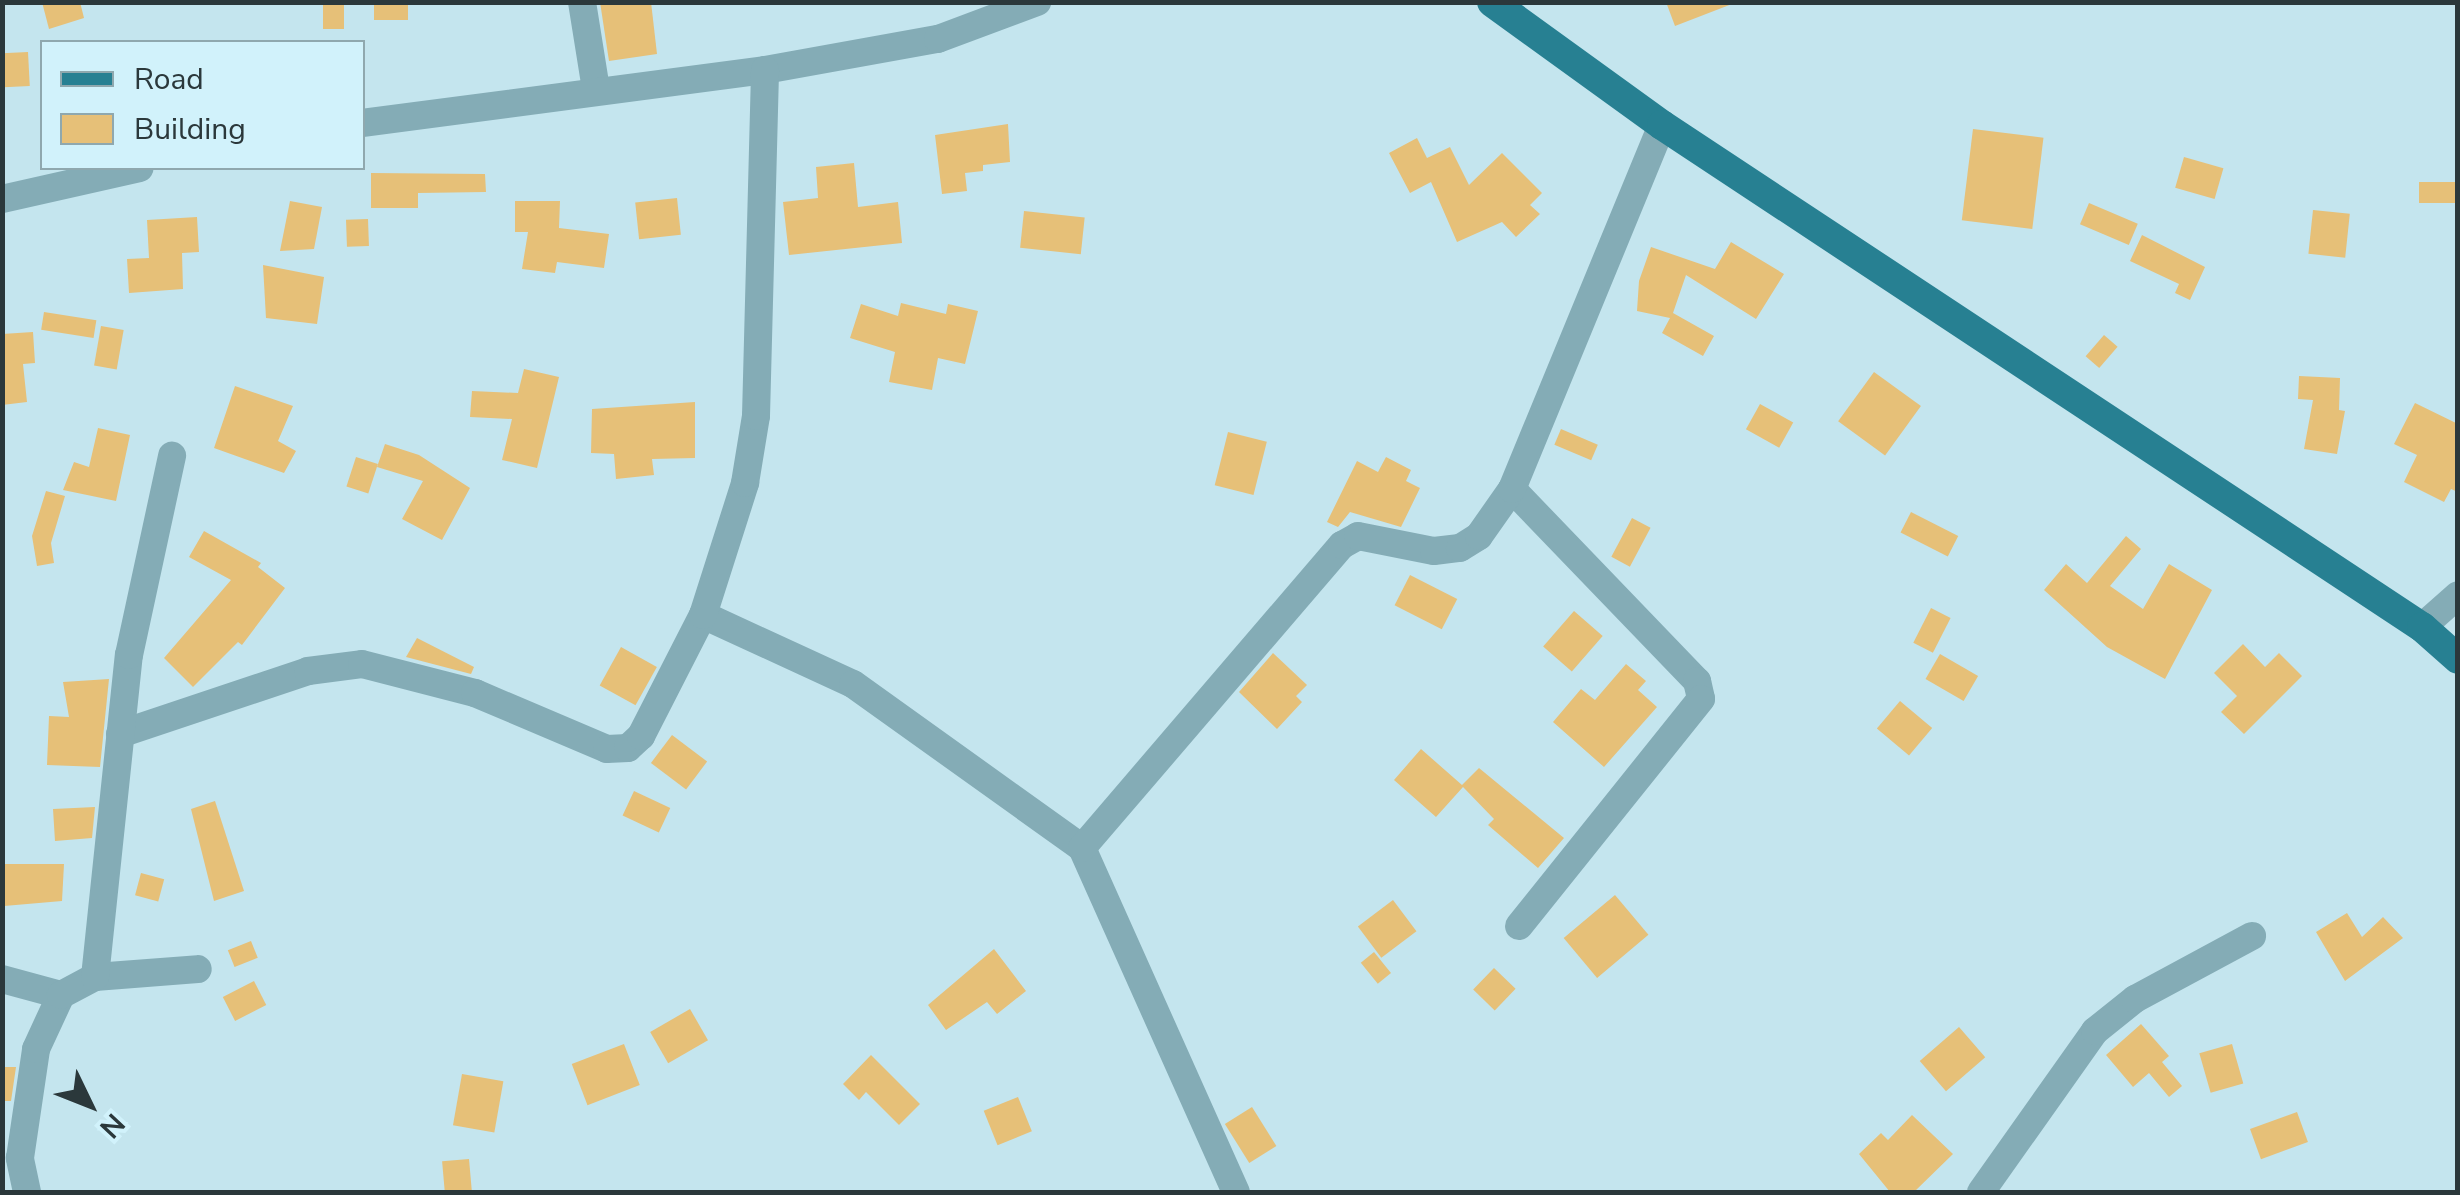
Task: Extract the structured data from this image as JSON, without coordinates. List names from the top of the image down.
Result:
{
  "legend": ["Road", "Building"],
  "north": "bottom right"
}
